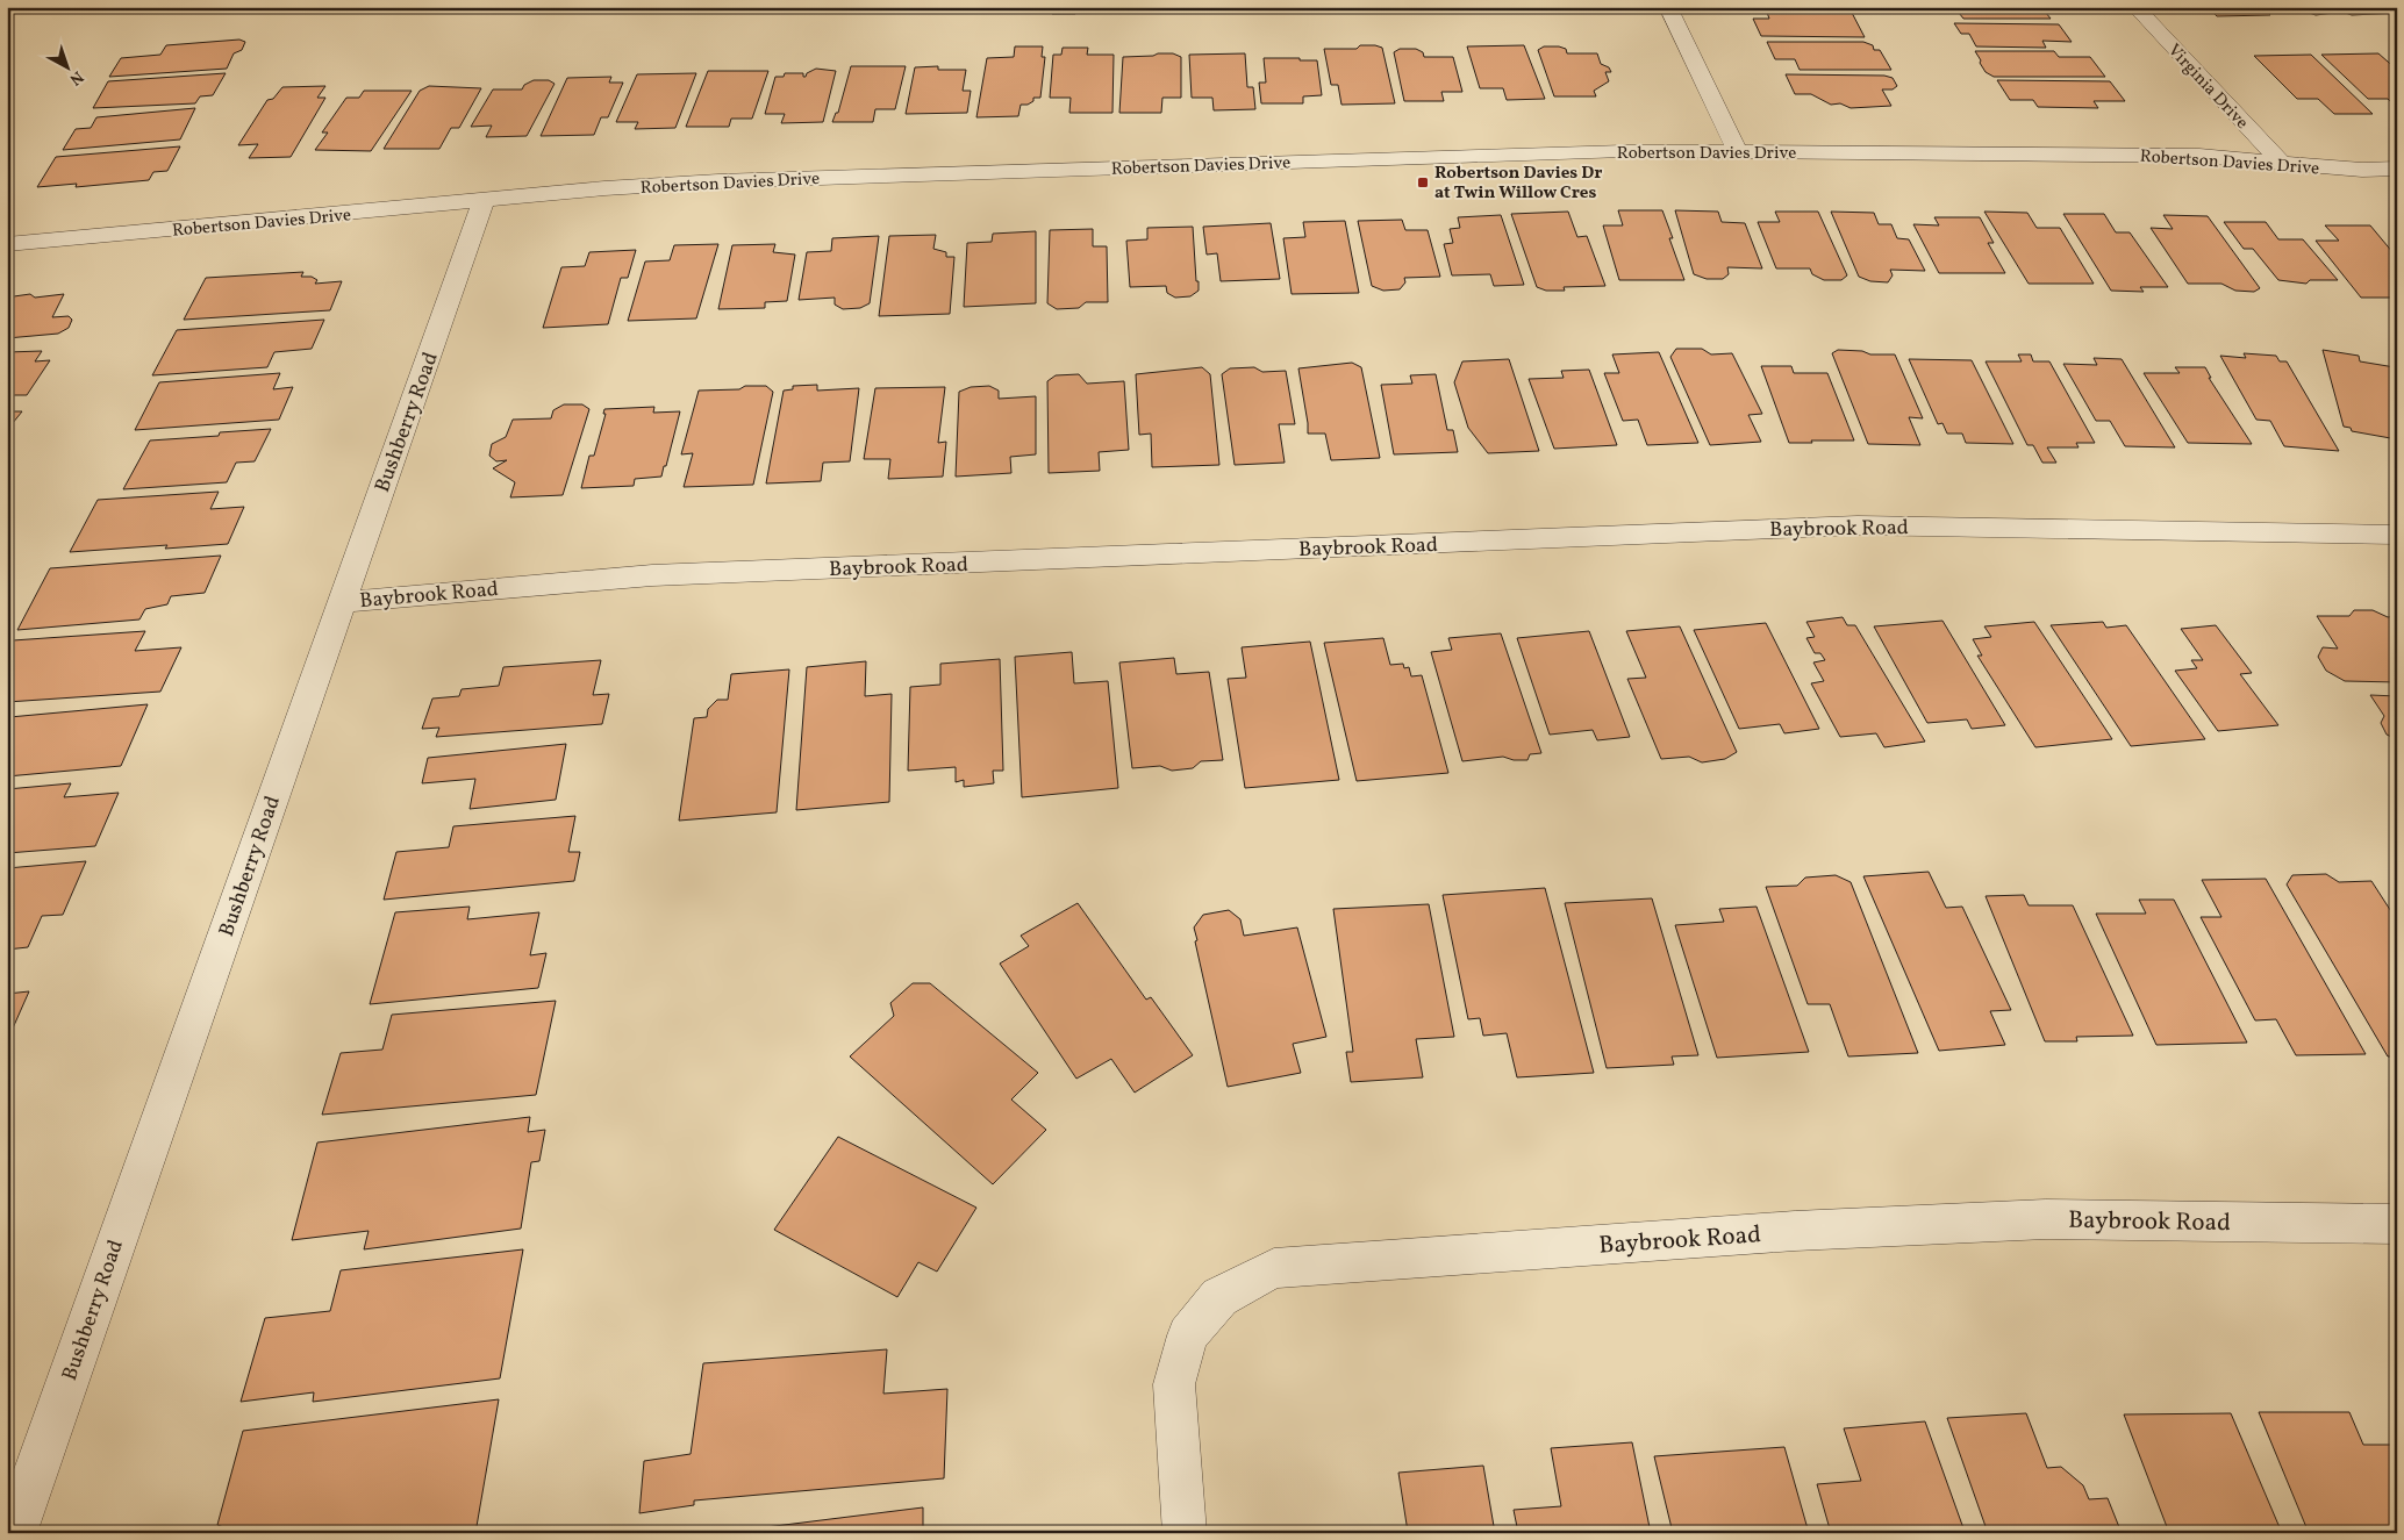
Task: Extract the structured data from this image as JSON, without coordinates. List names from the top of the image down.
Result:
{
  "streets": {
    "street": [
      "Virginia Drive",
      "Robertson Davies Drive",
      "Bushberry Road",
      "Baybrook Road"
    ]
  },
  "crossings": [
    ["Virginia Drive", "Robertson Davies Drive"],
    ["Robertson Davies Drive", "Bushberry Road"],
    ["Bushberry Road", "Baybrook Road"]
  ],
  "places": {
    "transit": ["Robertson Davies Dr at Twin Willow Cres"]
  },
  "north": "bottom right"
}
